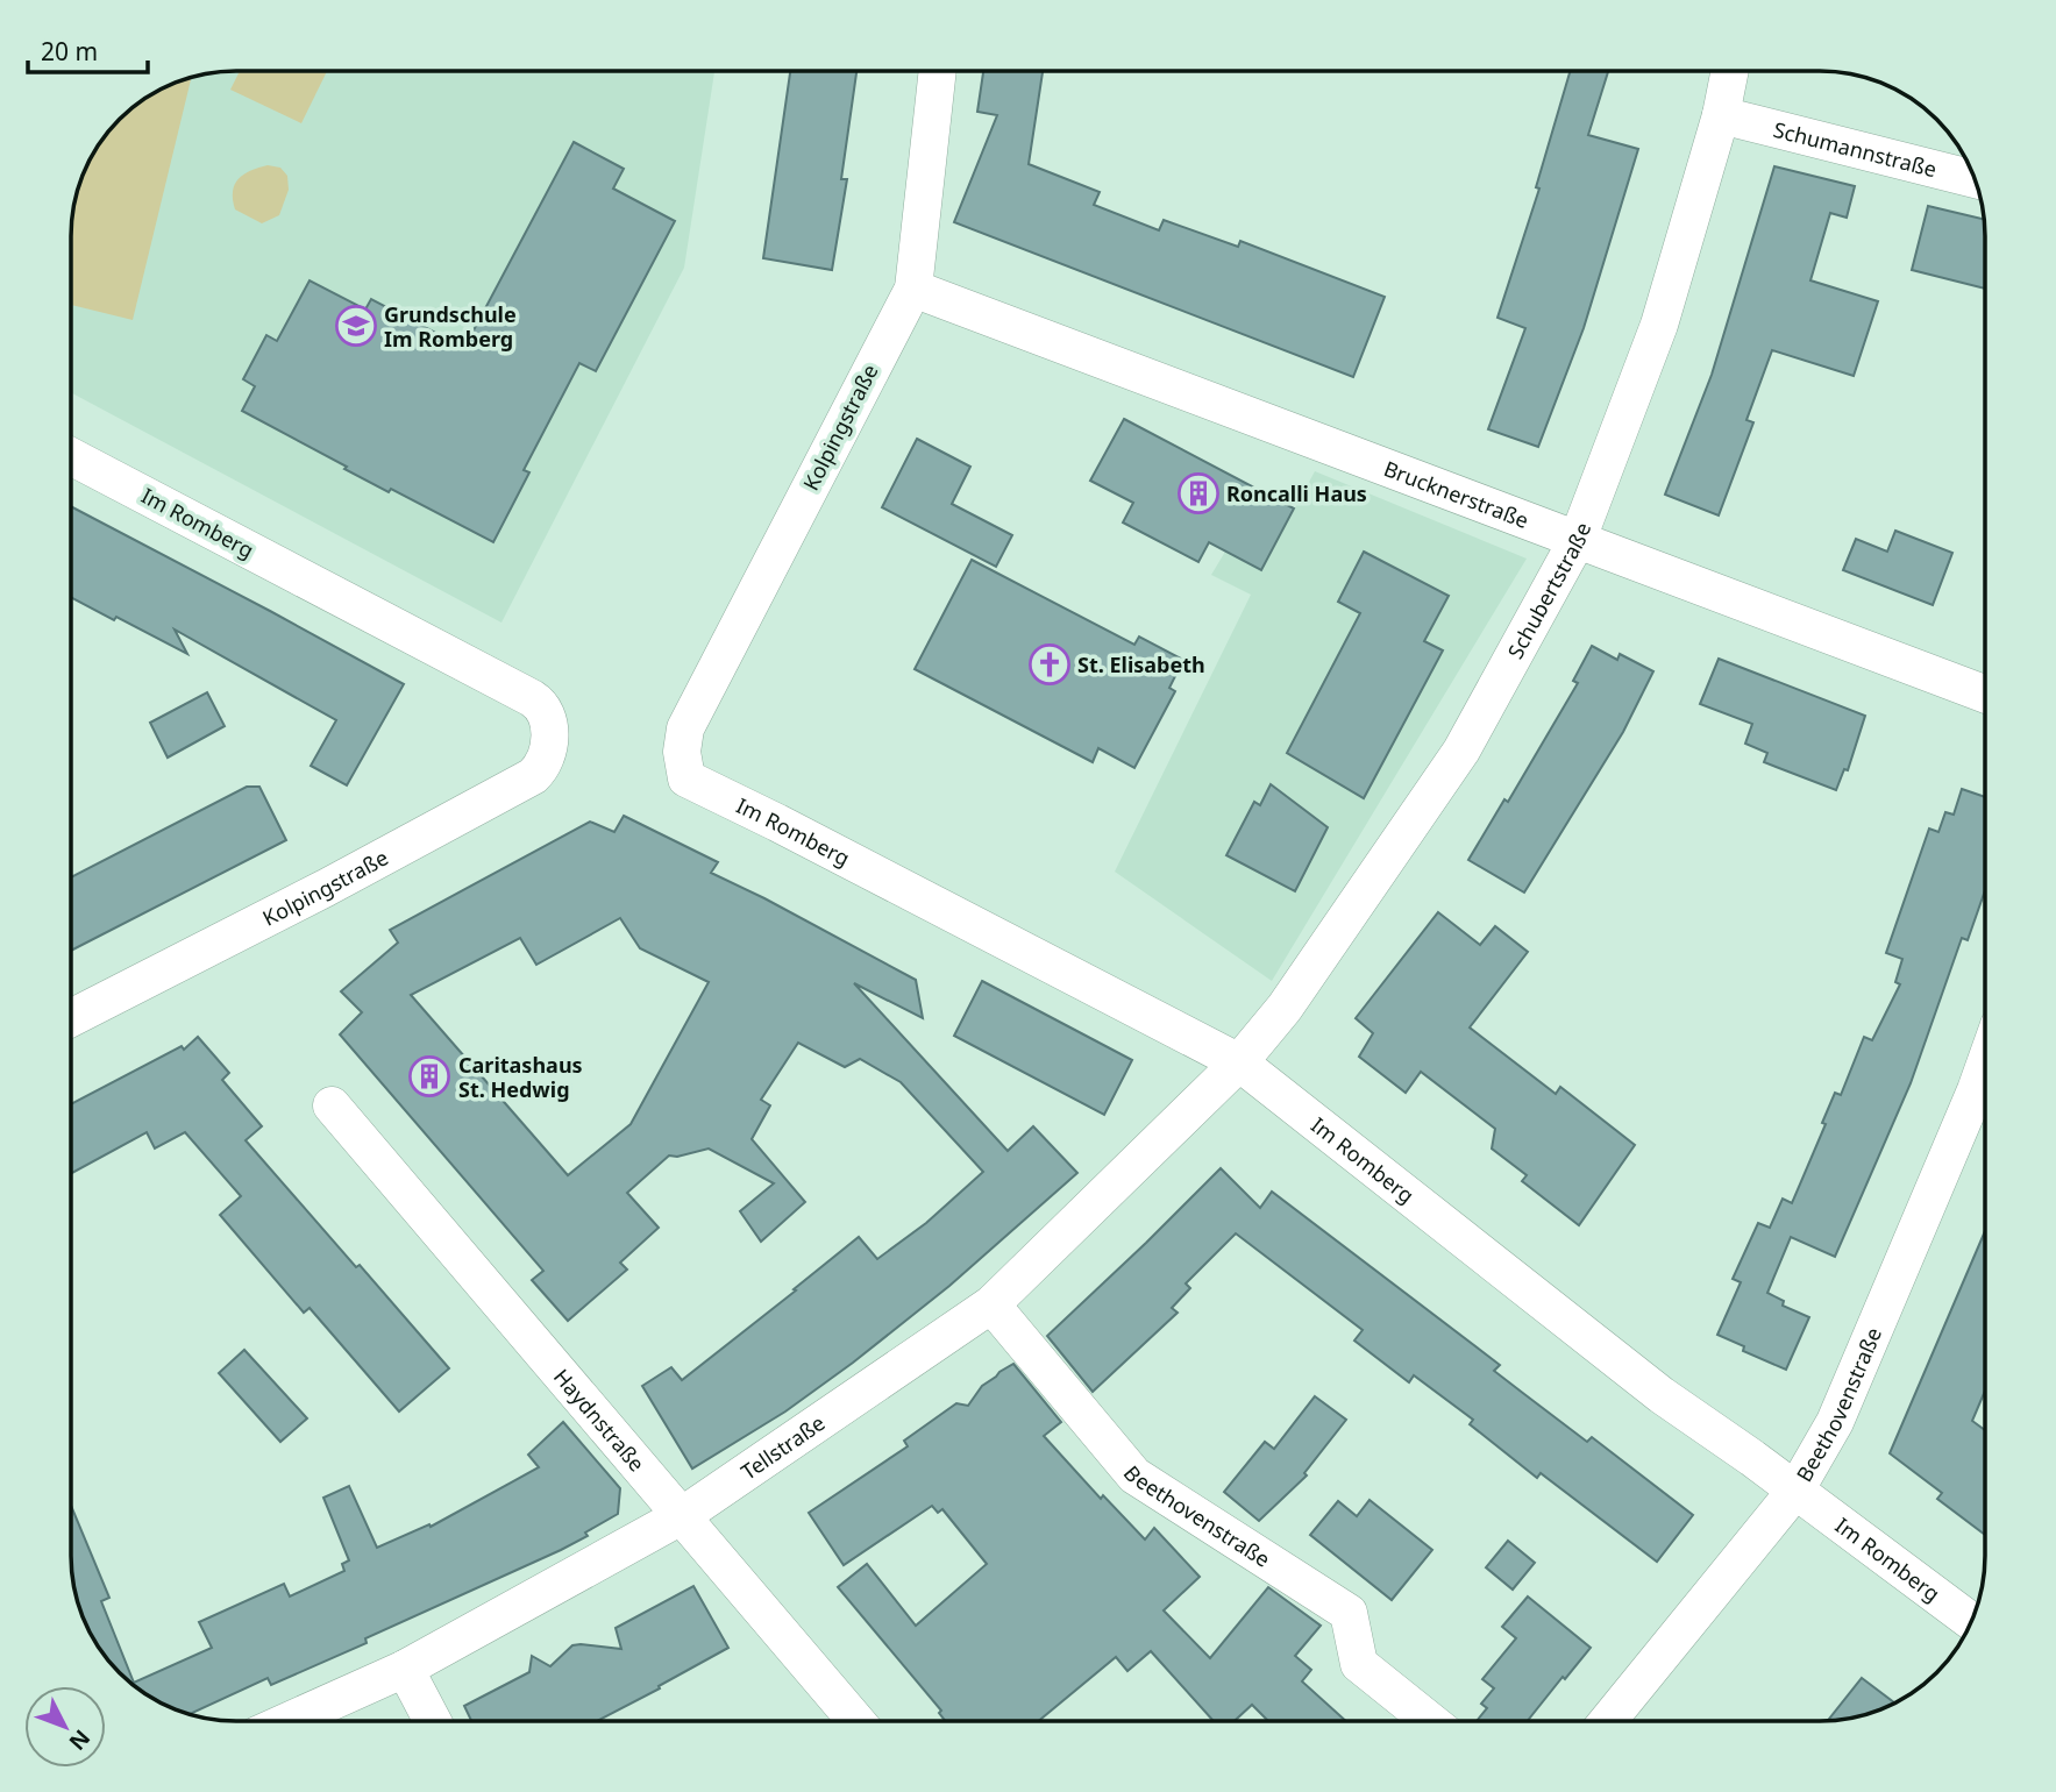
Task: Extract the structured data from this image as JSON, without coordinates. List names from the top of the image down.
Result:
{
  "streets": {
    "street": [
      "Schumannstraße",
      "Kolpingstraße",
      "Brucknerstraße",
      "Im Romberg",
      "Schubertstraße",
      "Beethovenstraße",
      "Haydnstraße",
      "Tellstraße"
    ]
  },
  "crossings": [
    ["Schumannstraße", "Schubertstraße"],
    ["Kolpingstraße", "Brucknerstraße"],
    ["Kolpingstraße", "Im Romberg"],
    ["Brucknerstraße", "Schubertstraße"],
    ["Im Romberg", "Schubertstraße"],
    ["Im Romberg", "Beethovenstraße"],
    ["Im Romberg", "Tellstraße"],
    ["Schubertstraße", "Tellstraße"],
    ["Beethovenstraße", "Tellstraße"],
    ["Haydnstraße", "Tellstraße"]
  ],
  "places": {
    "school or university": ["Grundschule Im Romberg"],
    "building": ["Roncalli Haus", "Caritashaus St. Hedwig"],
    "church": ["St. Elisabeth"]
  },
  "scale_bar": "20 m",
  "north": "bottom right"
}
